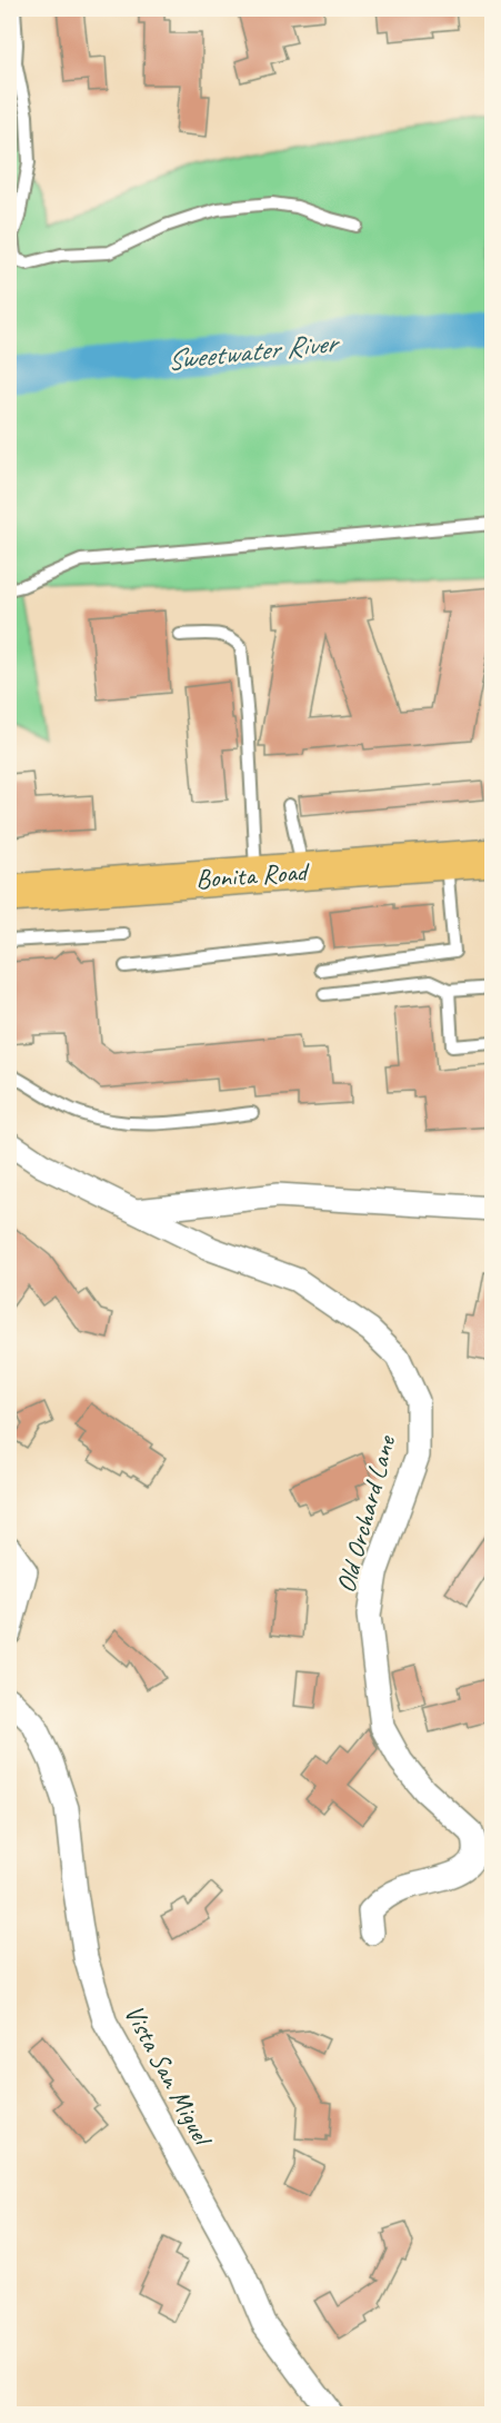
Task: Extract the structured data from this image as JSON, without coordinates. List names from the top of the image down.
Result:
{
  "streets": {
    "main road": ["Bonita Road"],
    "street": ["Old Orchard Lane", "Vista San Miguel"]
  },
  "water": ["Sweetwater River"]
}
